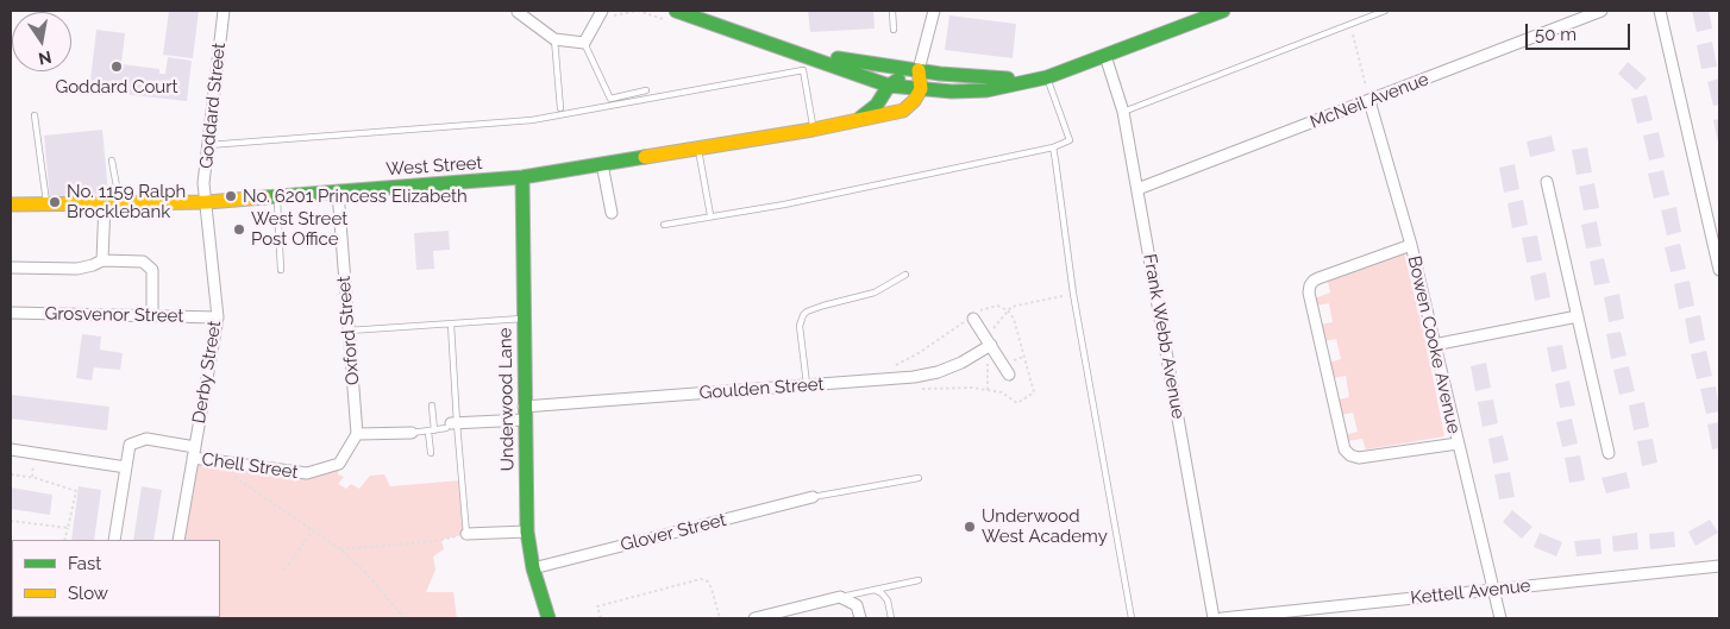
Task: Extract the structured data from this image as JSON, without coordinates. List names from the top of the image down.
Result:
{
  "streets": {
    "main road": ["West Street", "Underwood Lane"],
    "street": [
      "McNeil Avenue",
      "Goddard Street",
      "Grosvenor Street",
      "Oxford Street",
      "Frank Webb Avenue",
      "Bowen Cooke Avenue",
      "Derby Street",
      "Goulden Street",
      "Chell Street",
      "Glover Street",
      "Kettell Avenue"
    ]
  },
  "crossings": [
    ["McNeil Avenue", "Frank Webb Avenue"],
    ["McNeil Avenue", "Bowen Cooke Avenue"],
    ["Goddard Street", "West Street"],
    ["Goddard Street", "Derby Street"],
    ["West Street", "Oxford Street"],
    ["West Street", "Derby Street"],
    ["West Street", "Underwood Lane"],
    ["Grosvenor Street", "Derby Street"],
    ["Oxford Street", "Chell Street"],
    ["Bowen Cooke Avenue", "Kettell Avenue"],
    ["Derby Street", "Chell Street"],
    ["Goulden Street", "Underwood Lane"],
    ["Underwood Lane", "Glover Street"]
  ],
  "places": [
    "Goddard Court",
    "No. 6201 Princess Elizabeth",
    "No. 1159 Ralph Brocklebank",
    "West Street Post Office",
    "Underwood West Academy"
  ],
  "legend": ["Fast", "Slow"],
  "scale_bar": "50 m",
  "north": "bottom"
}
